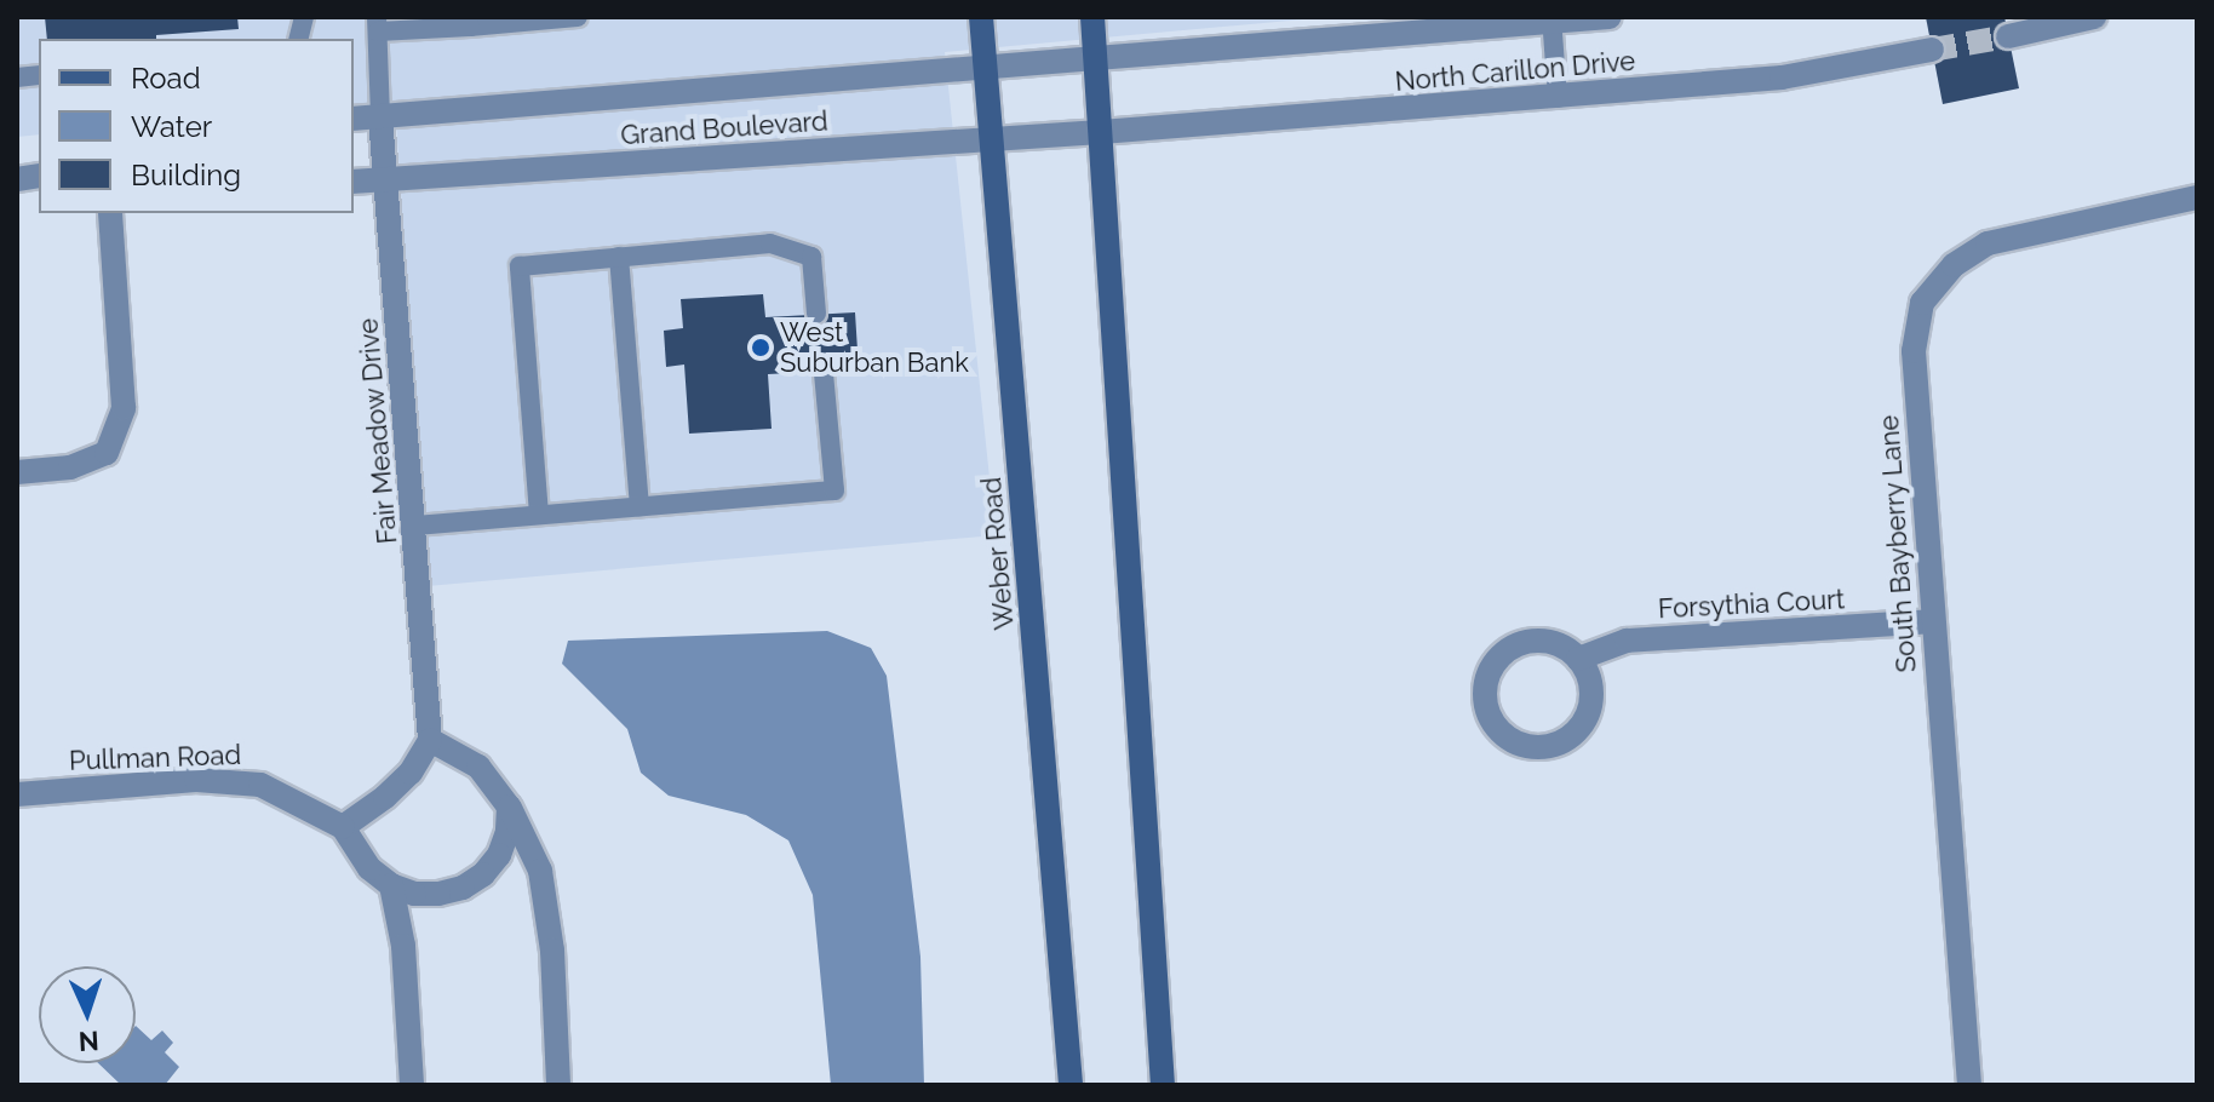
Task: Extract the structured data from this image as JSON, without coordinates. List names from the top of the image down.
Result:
{
  "streets": {
    "main road": ["Weber Road"],
    "street": [
      "North Carillon Drive",
      "Grand Boulevard",
      "Fair Meadow Drive",
      "South Bayberry Lane",
      "Forsythia Court",
      "Pullman Road"
    ]
  },
  "crossings": [
    ["North Carillon Drive", "Grand Boulevard"],
    ["Grand Boulevard", "Fair Meadow Drive"],
    ["Grand Boulevard", "Weber Road"],
    ["Fair Meadow Drive", "Pullman Road"],
    ["South Bayberry Lane", "Forsythia Court"]
  ],
  "places": ["West Suburban Bank"],
  "legend": ["Road", "Water", "Building"],
  "north": "bottom"
}
